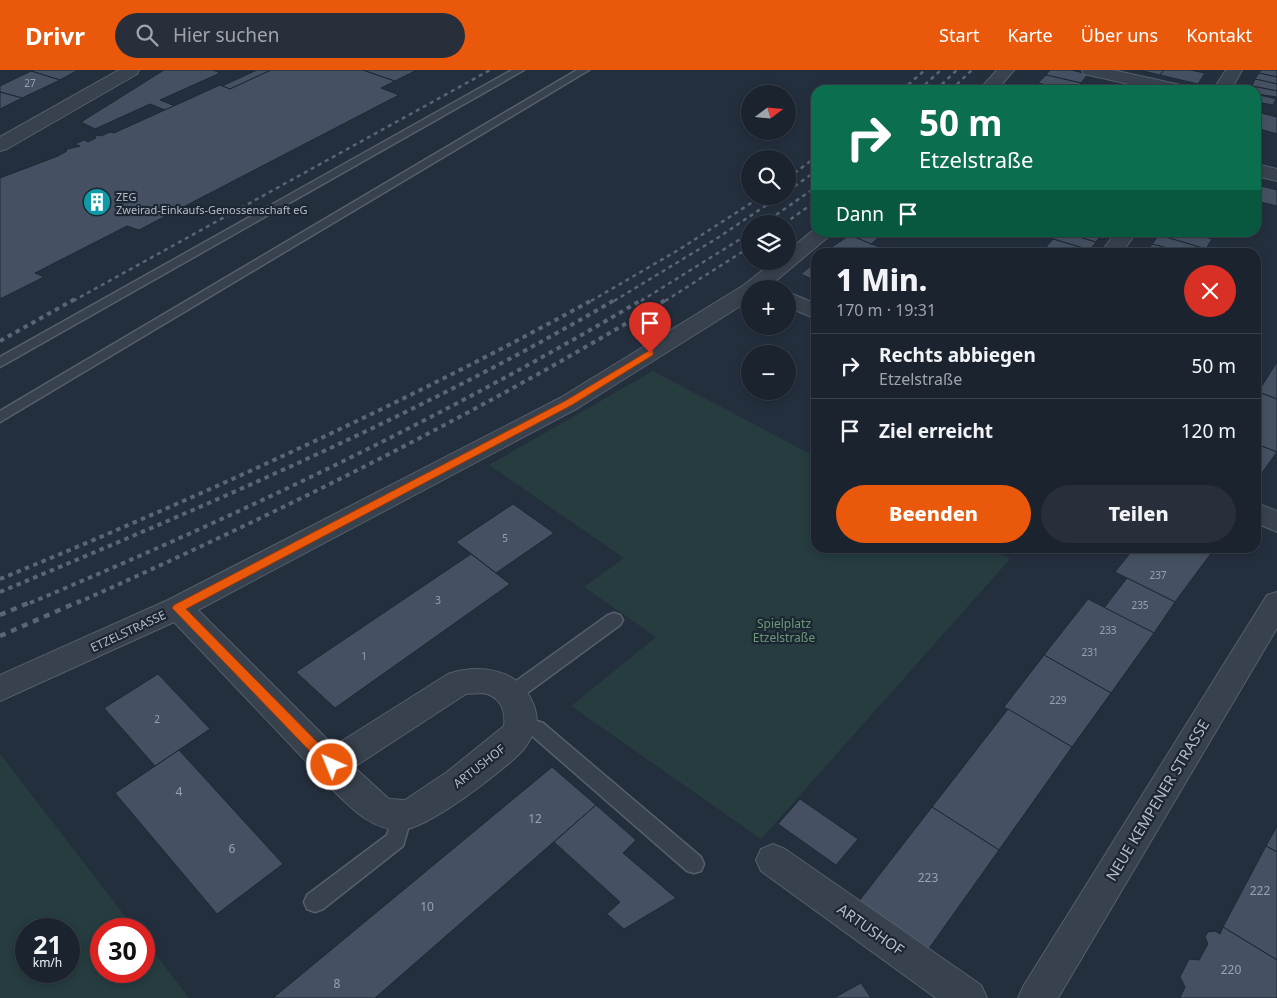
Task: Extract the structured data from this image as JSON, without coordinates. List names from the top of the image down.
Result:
{
  "streets": {
    "street": ["ETZELSTRASSE", "ARTUSHOF", "NEUE KEMPENER STRASSE"]
  },
  "parks": ["Spielplatz Etzelstraße"],
  "places": {
    "building": ["ZEG Zweirad-Einkaufs-Genossenschaft eG"]
  },
  "house_numbers": [
    "27",
    "5",
    "237",
    "3",
    "235",
    "233",
    "231",
    "1",
    "229",
    "2",
    "4",
    "12",
    "6",
    "223",
    "222",
    "10",
    "220",
    "8"
  ],
  "north": "right",
  "page": {
    "header": "Drivr",
    "search": "Hier suchen",
    "nav": [
      "Start",
      "Karte",
      "Über uns",
      "Kontakt"
    ],
    "map_buttons": ["+", "−"],
    "turn": ["50 m", "Etzelstraße"],
    "then": "Dann",
    "heading": ["1 Min.", "170 m · 19:31"],
    "list": [
      {
        "name": "Rechts abbiegen",
        "note": "Etzelstraße",
        "value": "50 m"
      },
      {
        "name": "Ziel erreicht",
        "value": "120 m"
      }
    ],
    "buttons": ["Beenden", "Teilen"],
    "speed": "21 km/h",
    "limit": "30"
  }
}
